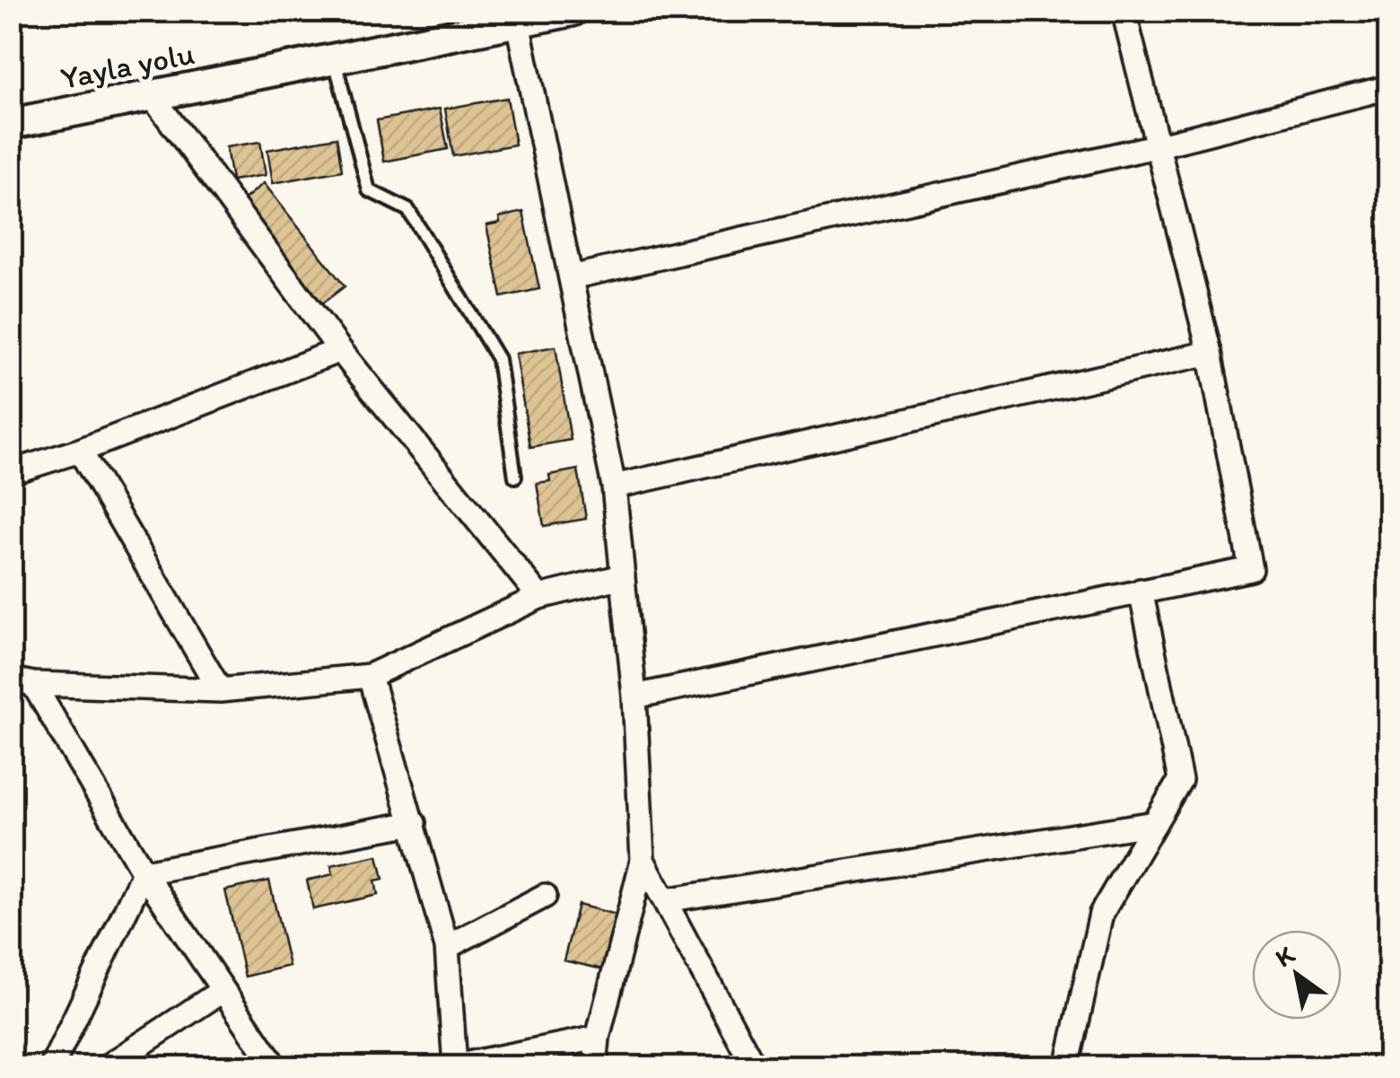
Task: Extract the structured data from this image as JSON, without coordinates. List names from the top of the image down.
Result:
{
  "streets": {
    "street": ["Yayla yolu"]
  },
  "north": "top left"
}
